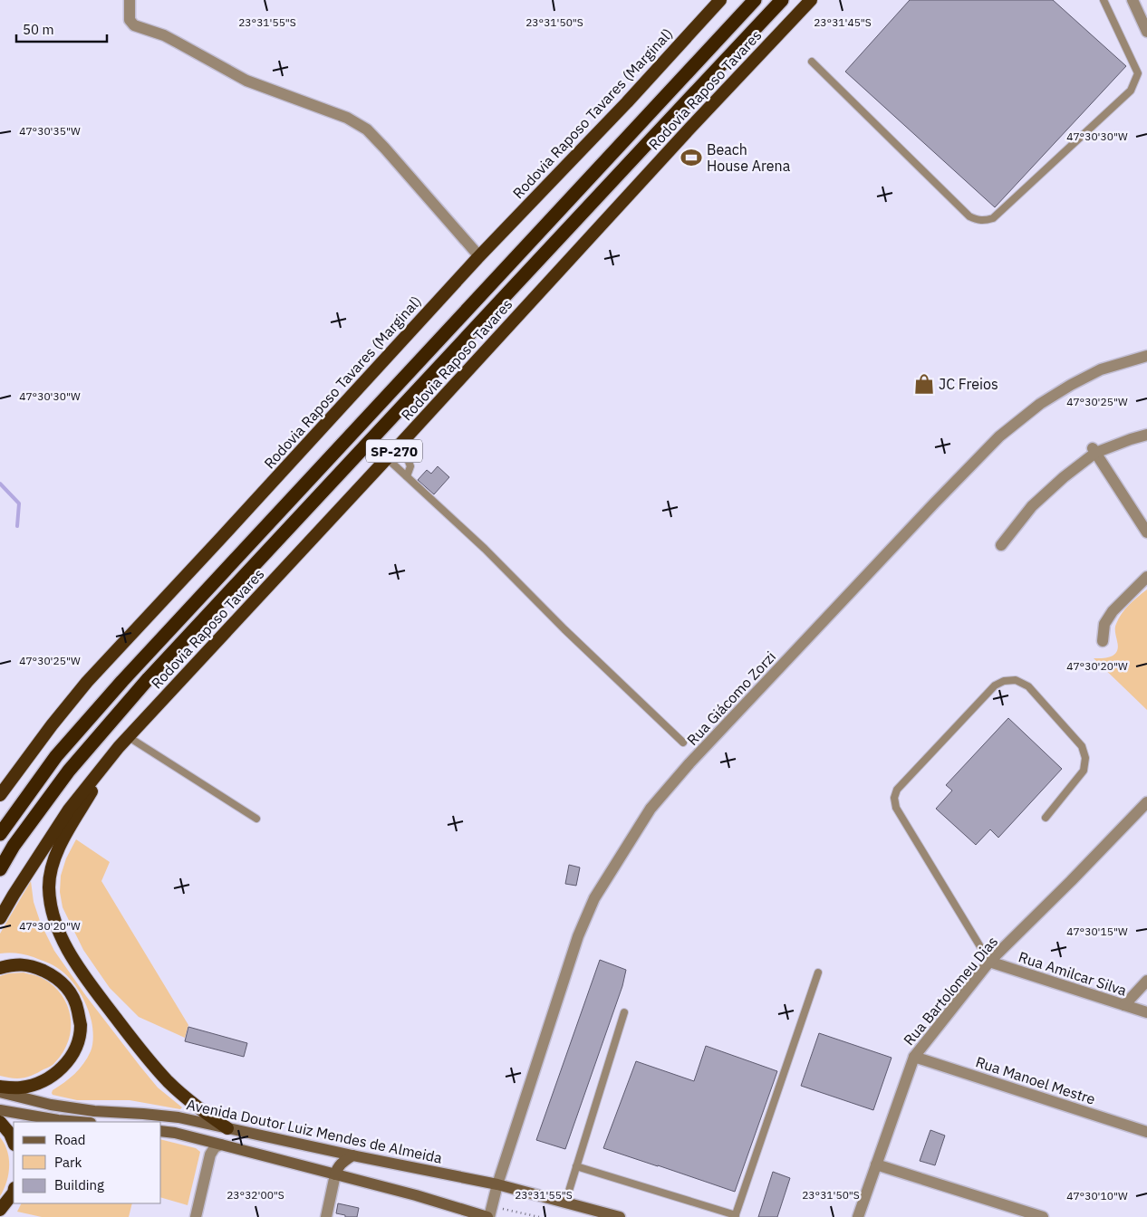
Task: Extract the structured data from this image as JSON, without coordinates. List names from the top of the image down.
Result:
{
  "streets": {
    "highway": ["Rodovia Raposo Tavares", "Rodovia Raposo Tavares (Marginal)", "SP-270"],
    "main road": ["Avenida Doutor Luiz Mendes de Almeida"],
    "street": [
      "Rua Giácomo Zorzi",
      "Rua Amilcar Silva",
      "Rua Bartolomeu Dias",
      "Rua Manoel Mestre"
    ]
  },
  "crossings": [
    ["Rua Giácomo Zorzi", "Avenida Doutor Luiz Mendes de Almeida"],
    ["Rua Amilcar Silva", "Rua Bartolomeu Dias"],
    ["Rua Bartolomeu Dias", "Rua Manoel Mestre"]
  ],
  "places": {
    "sports": ["Beach House Arena"],
    "shop": ["JC Freios"]
  },
  "legend": ["Road", "Park", "Building"],
  "scale_bar": "50 m",
  "coordinates": [
    "23°31'55\"S",
    "23°31'50\"S",
    "23°31'45\"S",
    "47°30'35\"W",
    "47°30'30\"W",
    "47°30'25\"W",
    "47°30'20\"W",
    "47°30'15\"W",
    "23°32'00\"S",
    "47°30'10\"W"
  ]
}
